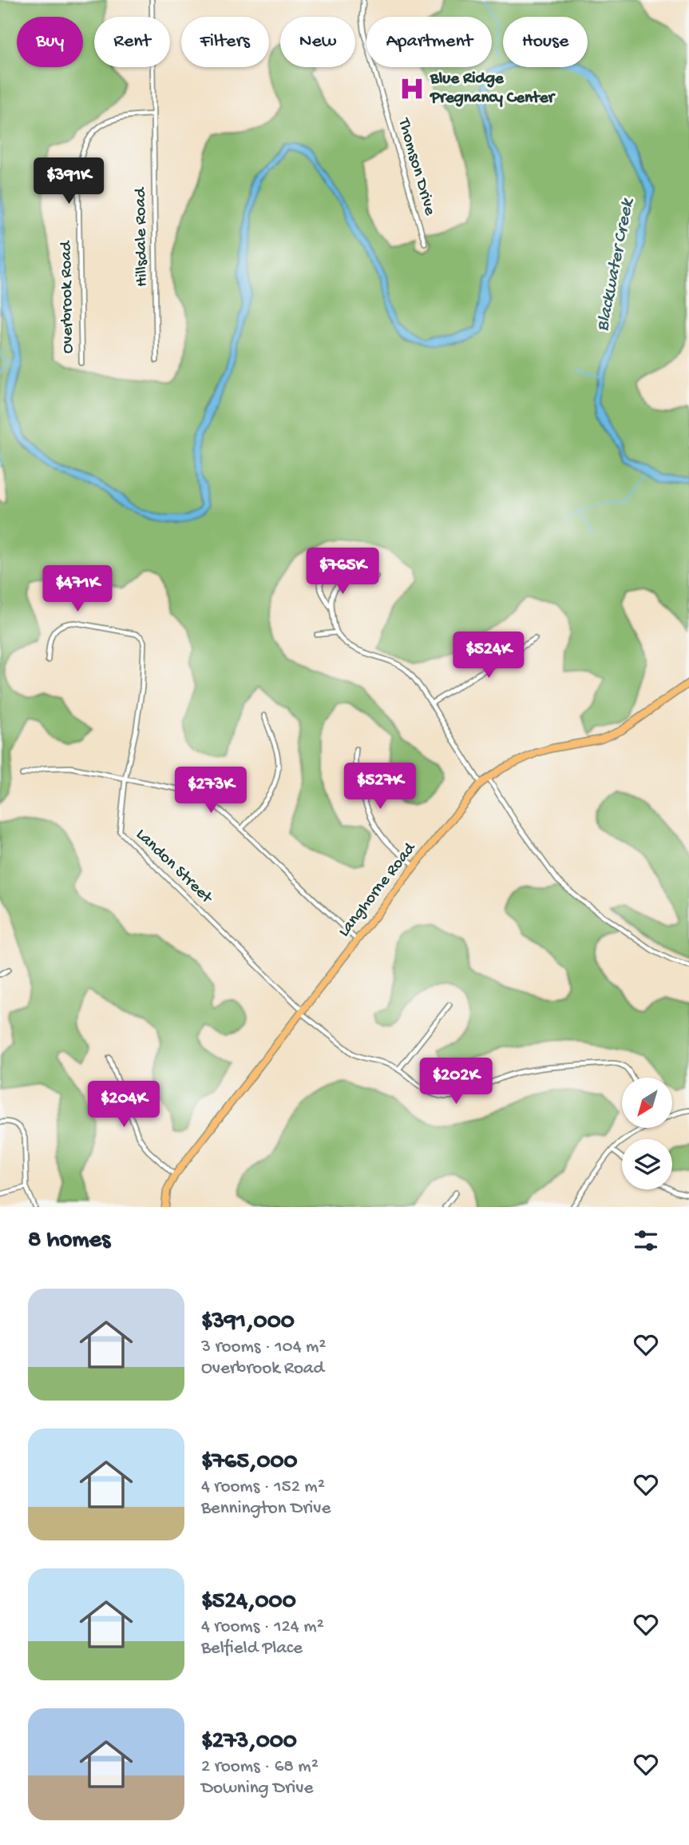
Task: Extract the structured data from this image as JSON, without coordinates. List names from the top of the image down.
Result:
{
  "streets": {
    "main road": ["Langhorne Road"],
    "street": [
      "Thomson Drive",
      "Hillsdale Road",
      "Overbrook Road",
      "Landon Street"
    ]
  },
  "crossings": [
    ["Hillsdale Road", "Overbrook Road"],
    ["Landon Street", "Langhorne Road"]
  ],
  "water": ["Blackwater Creek"],
  "places": {
    "hospital": ["Blue Ridge Pregnancy Center"]
  },
  "north": "bottom left",
  "page": {
    "chip": [
      "Buy",
      "Rent",
      "Filters",
      "New",
      "Apartment",
      "House"
    ],
    "price": [
      "$391K",
      "$765K",
      "$471K",
      "$524K",
      "$527K",
      "$273K",
      "$202K",
      "$204K"
    ],
    "heading": "8 homes",
    "list": [
      {
        "name": "$391,000",
        "note": "3 rooms · 104 m² · Overbrook Road"
      },
      {
        "name": "$765,000",
        "note": "4 rooms · 152 m² · Bennington Drive"
      },
      {
        "name": "$524,000",
        "note": "4 rooms · 124 m² · Belfield Place"
      },
      {
        "name": "$273,000",
        "note": "2 rooms · 68 m² · Downing Drive"
      }
    ]
  }
}
